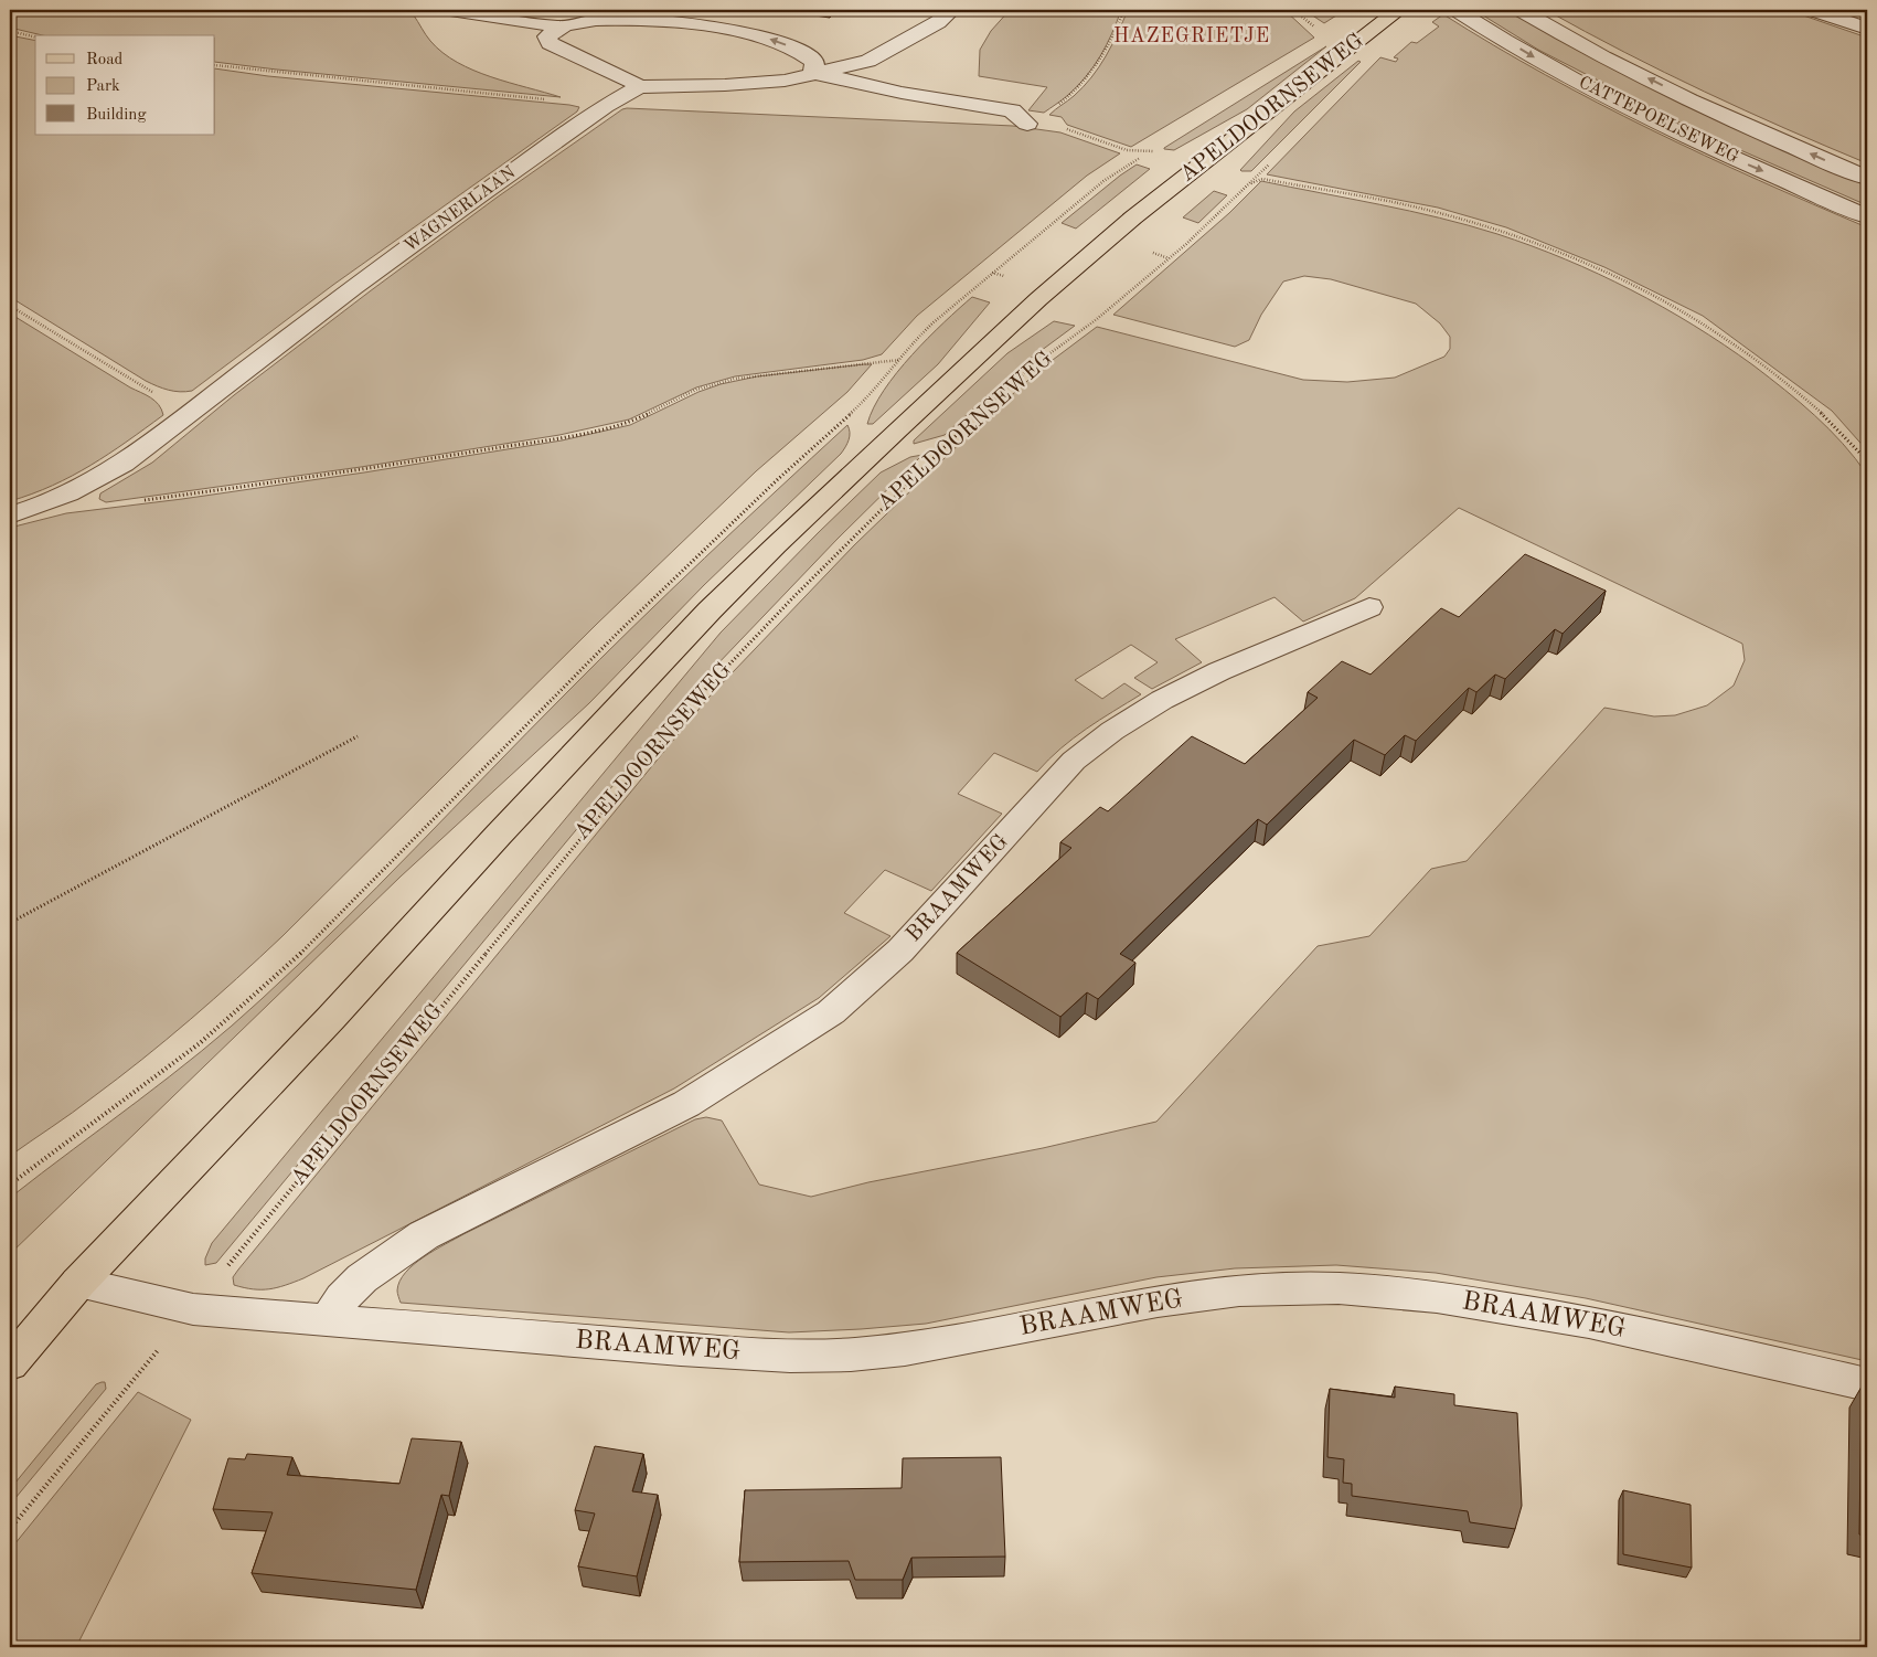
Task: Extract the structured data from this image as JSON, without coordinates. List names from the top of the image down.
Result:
{
  "streets": {
    "main road": ["APELDOORNSEWEG"],
    "street": ["CATTEPOELSEWEG", "WAGNERLAAN", "BRAAMWEG"]
  },
  "crossings": [
    ["APELDOORNSEWEG", "BRAAMWEG"]
  ],
  "districts": ["HAZEGRIETJE"],
  "legend": ["Road", "Park", "Building"]
}
